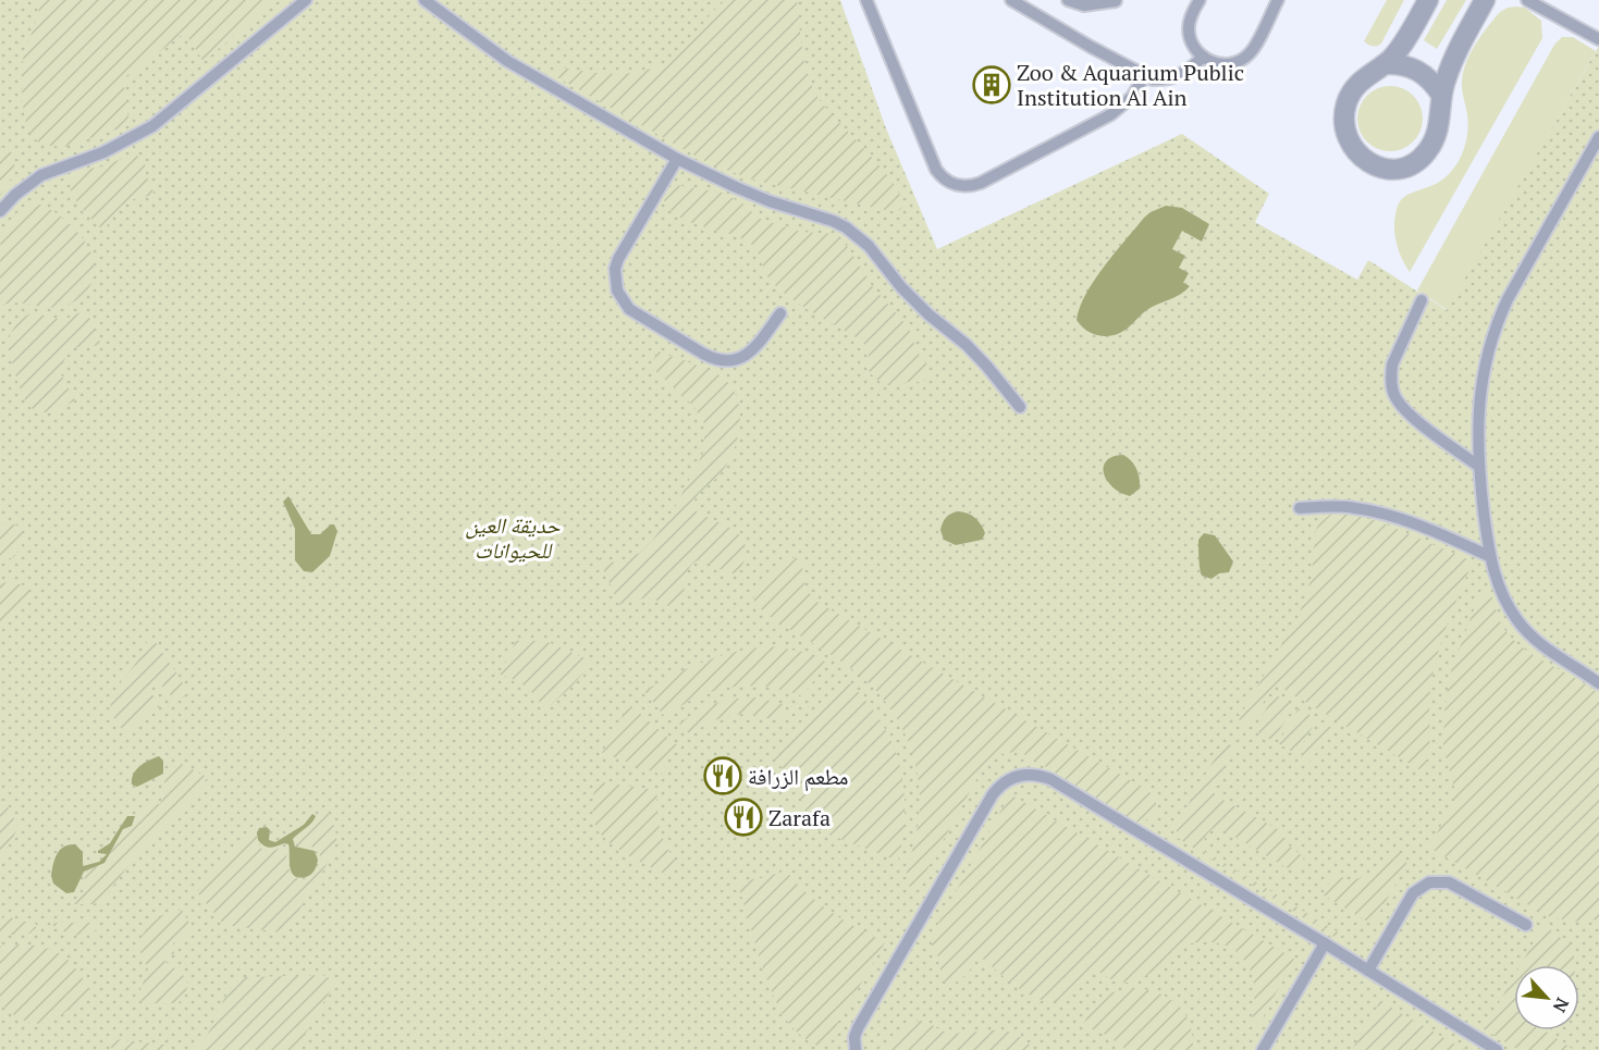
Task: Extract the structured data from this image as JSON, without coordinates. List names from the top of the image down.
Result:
{
  "parks": ["حديقة العين للحيوانات"],
  "places": {
    "building": ["Zoo & Aquarium Public Institution Al Ain"],
    "restaurant": ["مطعم الزرافة", "Zarafa"]
  },
  "north": "bottom right"
}
